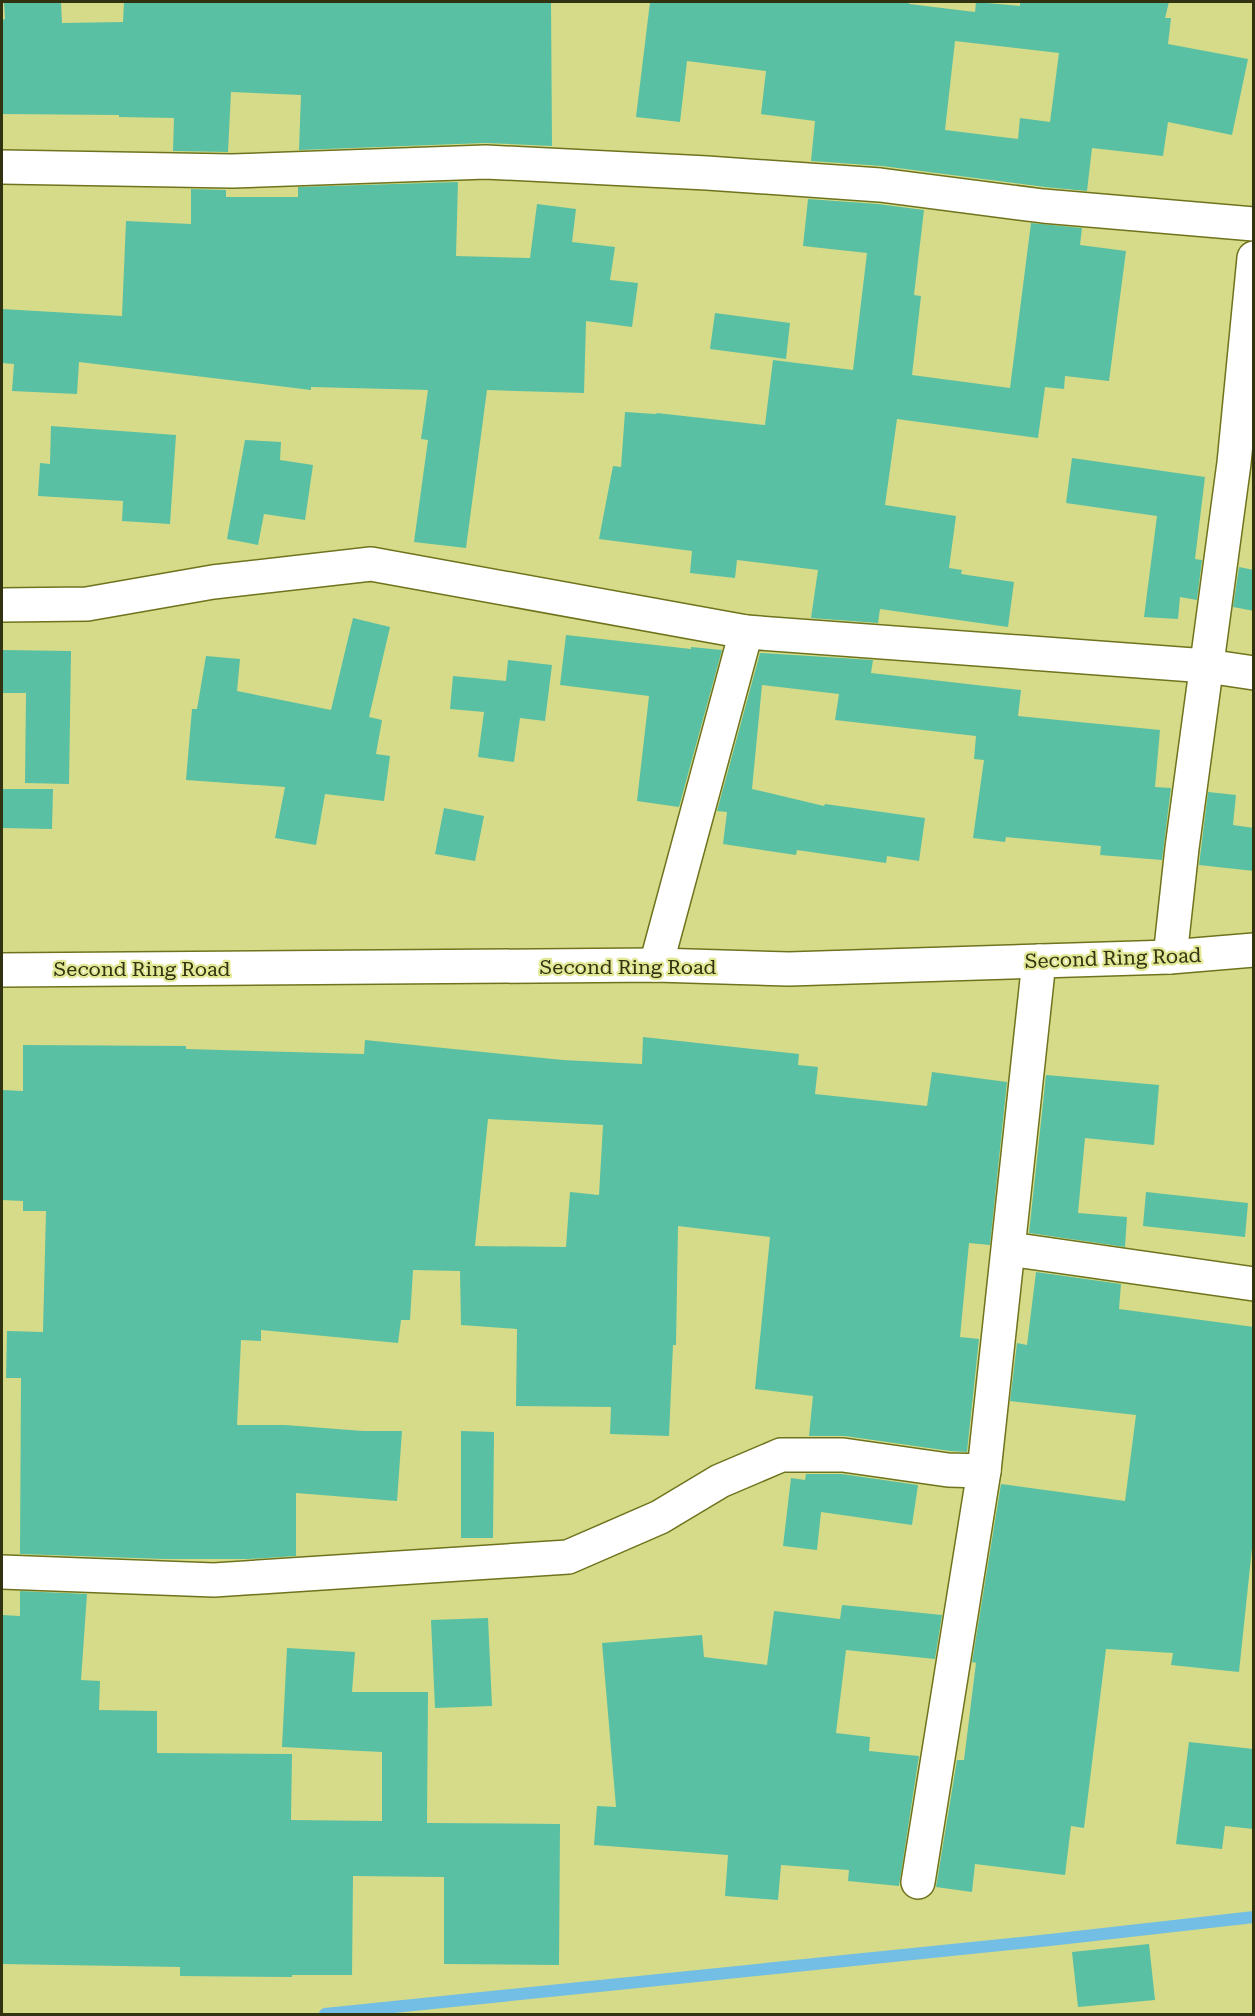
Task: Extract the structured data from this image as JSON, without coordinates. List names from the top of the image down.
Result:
{
  "streets": {
    "street": ["Second Ring Road"]
  }
}
